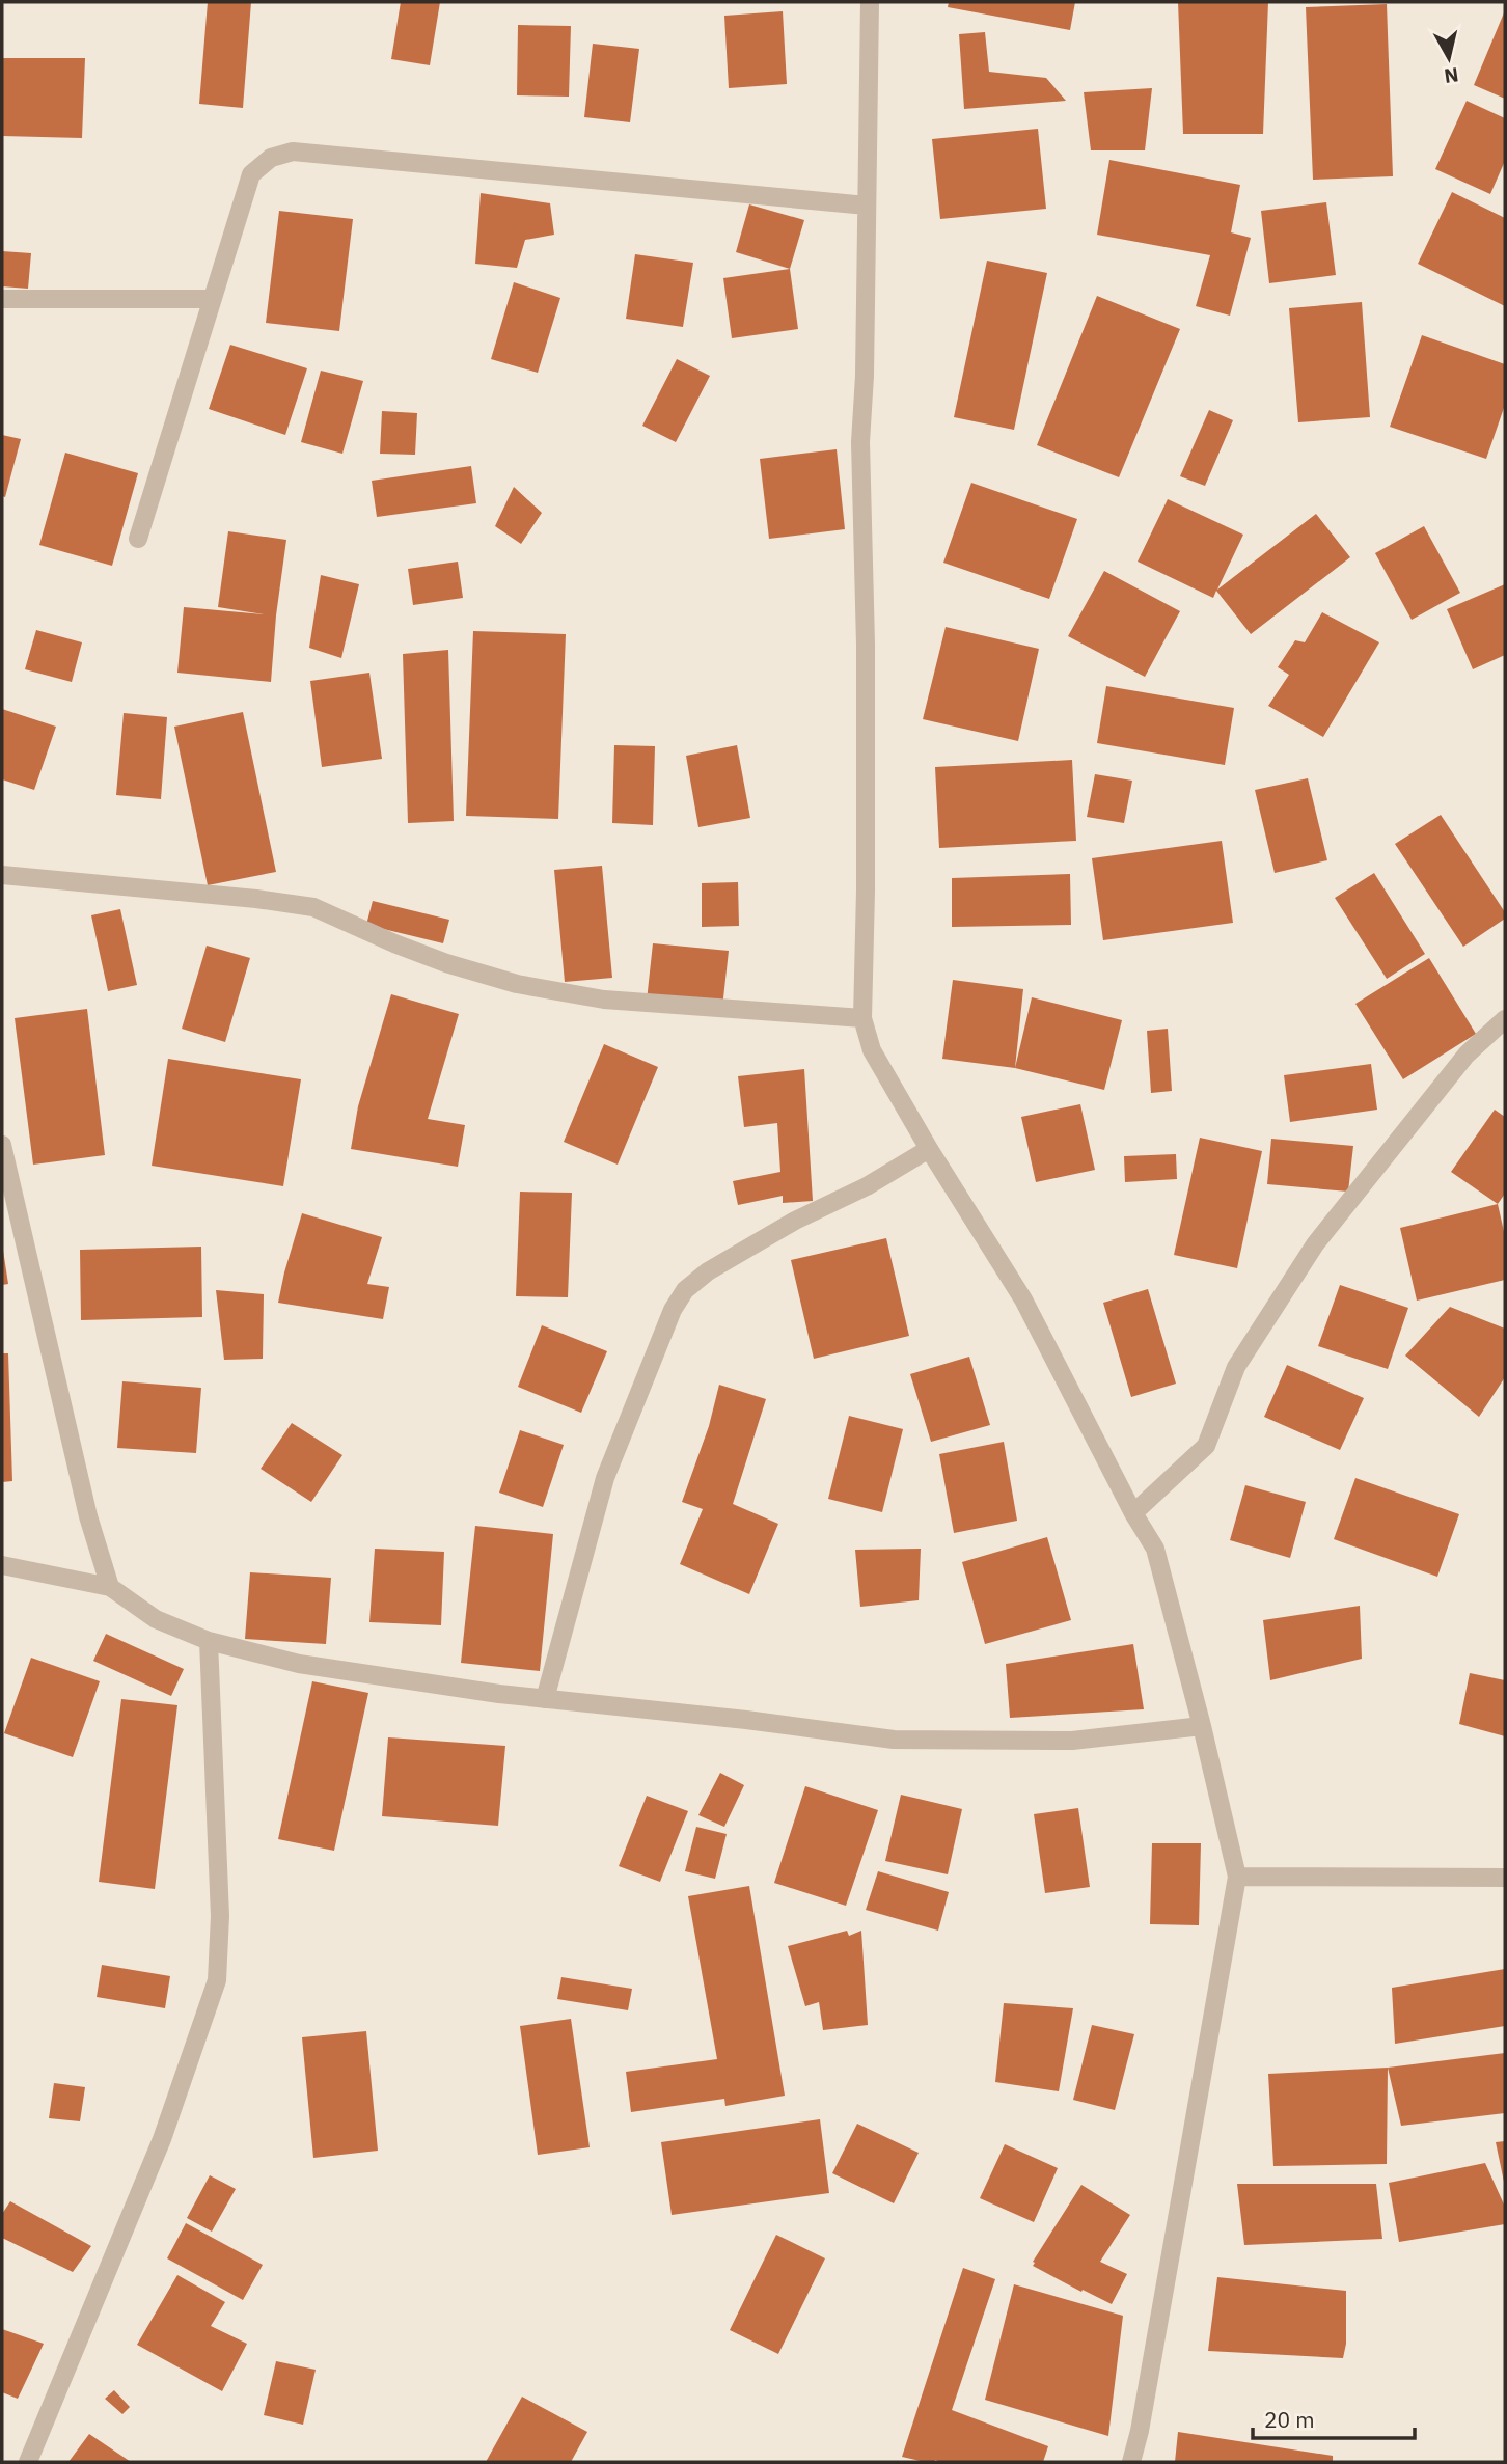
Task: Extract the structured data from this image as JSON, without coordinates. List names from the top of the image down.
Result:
{
  "scale_bar": "20 m",
  "north": "bottom"
}
